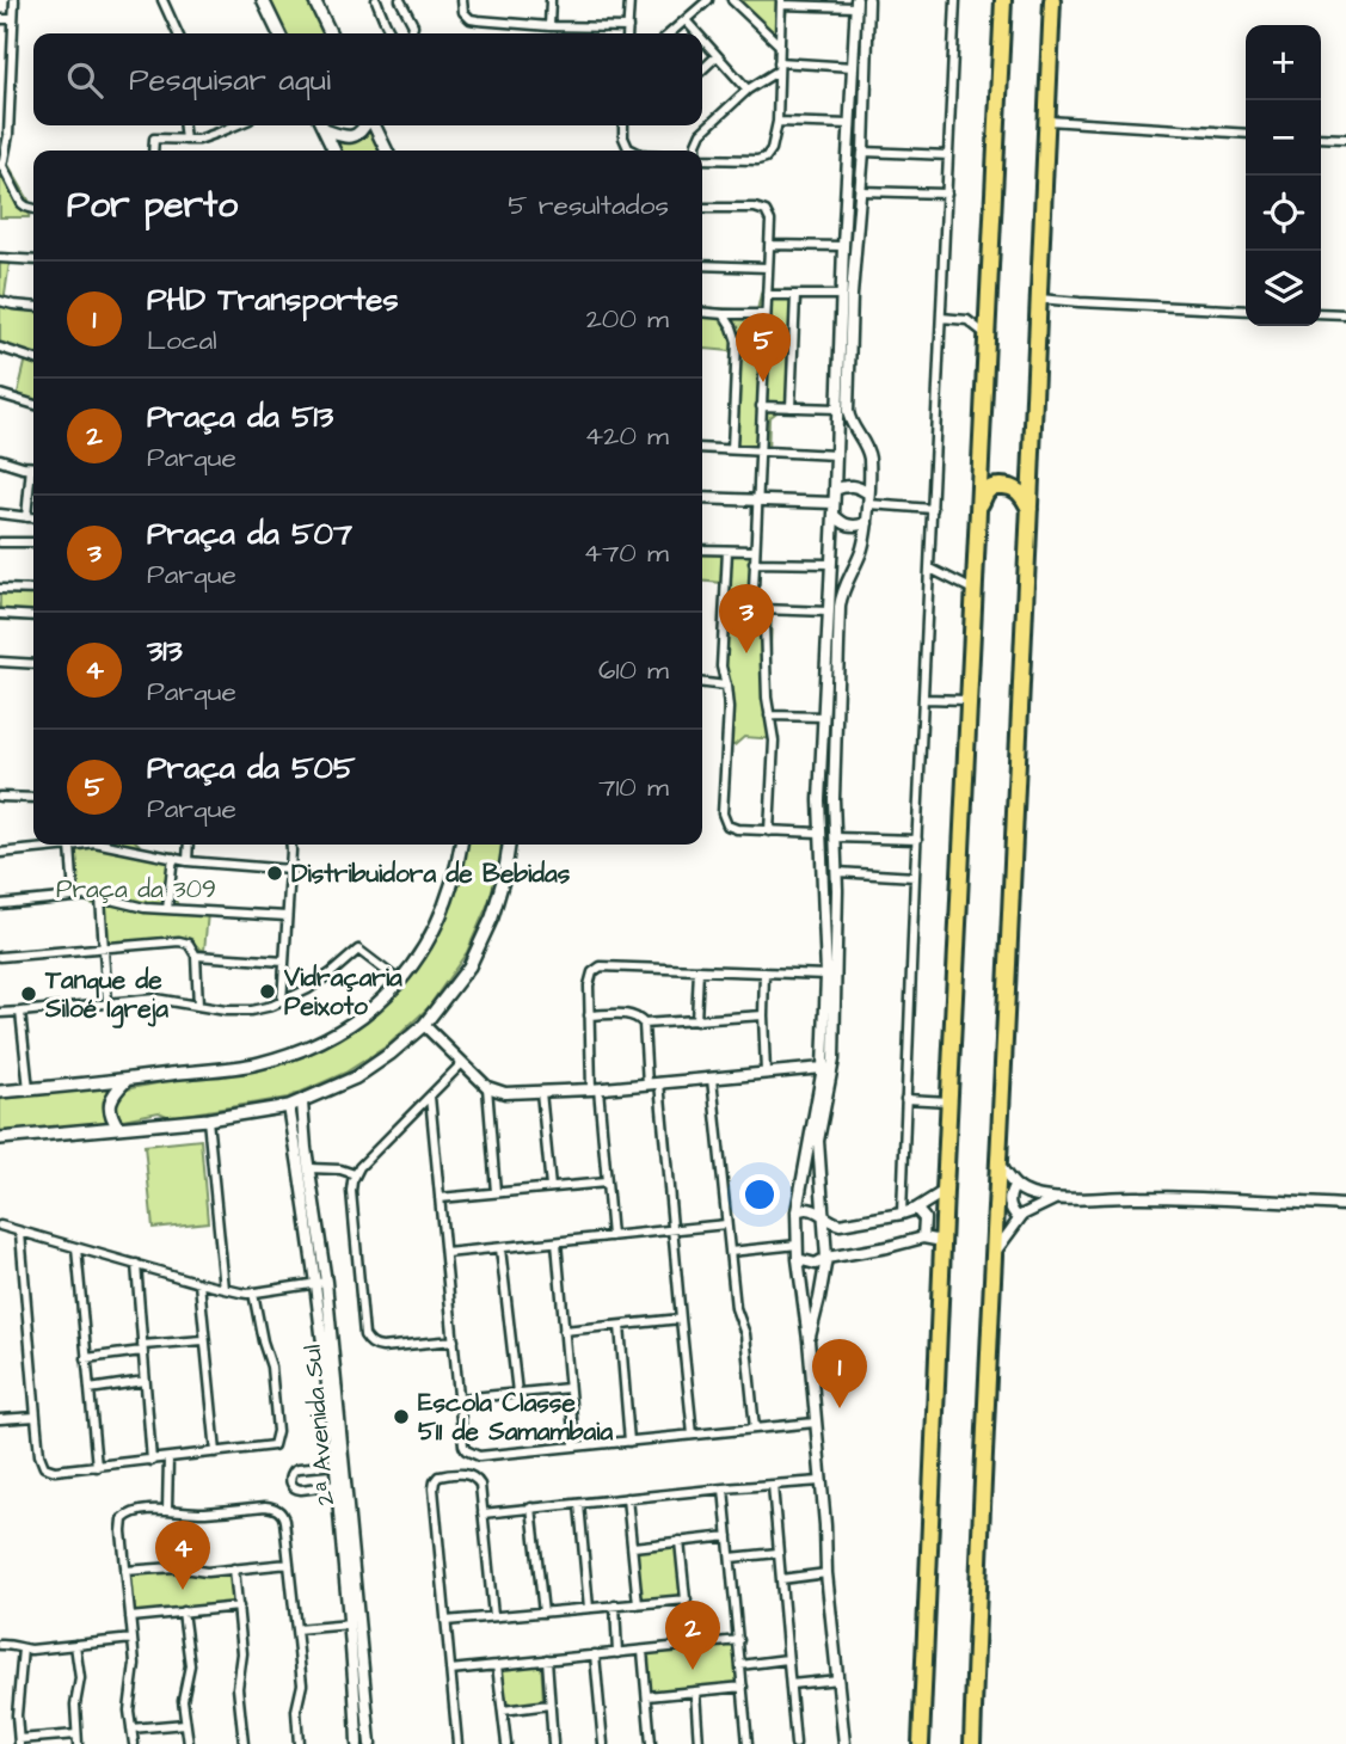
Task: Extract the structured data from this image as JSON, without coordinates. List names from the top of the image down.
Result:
{
  "streets": {
    "street": ["2ᵃ Avenida Sul"]
  },
  "parks": ["Praça da 309"],
  "places": [
    "Distribuidora de Bebidas",
    "Vidraçaria Peixoto",
    "Tanque de Siloé Igreja",
    "Escola Classe 511 de Samambaia"
  ],
  "page": {
    "map_buttons": ["+", "−"],
    "search": "Pesquisar aqui",
    "heading": ["Por perto", "5 resultados"],
    "list": [
      {
        "mark": "1",
        "name": "PHD Transportes",
        "note": "Local",
        "value": "200 m"
      },
      {
        "mark": "2",
        "name": "Praça da 513",
        "note": "Parque",
        "value": "420 m"
      },
      {
        "mark": "3",
        "name": "Praça da 507",
        "note": "Parque",
        "value": "470 m"
      },
      {
        "mark": "4",
        "name": "313",
        "note": "Parque",
        "value": "610 m"
      },
      {
        "mark": "5",
        "name": "Praça da 505",
        "note": "Parque",
        "value": "710 m"
      }
    ],
    "pins": [
      "5",
      "3",
      "1",
      "4",
      "2"
    ]
  }
}
